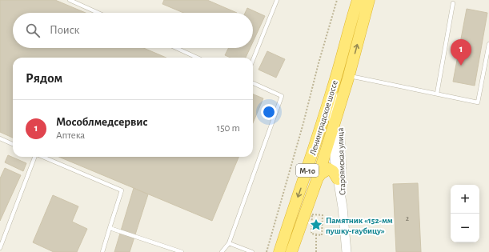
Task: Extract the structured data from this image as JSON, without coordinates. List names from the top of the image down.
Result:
{
  "streets": {
    "highway": ["Ленинградское шоссе", "М-10"],
    "street": ["Староямская улица"]
  },
  "crossings": [
    ["Ленинградское шоссе", "Староямская улица"]
  ],
  "places": {
    "place": ["Памятник «152-мм пушку-гаубицу»"]
  },
  "house_numbers": ["2"],
  "page": {
    "search": "Поиск",
    "pins": "1",
    "heading": "Рядом",
    "list": [
      {
        "mark": "1",
        "name": "Мособлмедсервис",
        "note": "Аптека",
        "value": "150 m"
      }
    ],
    "map_buttons": ["+", "−"]
  }
}
